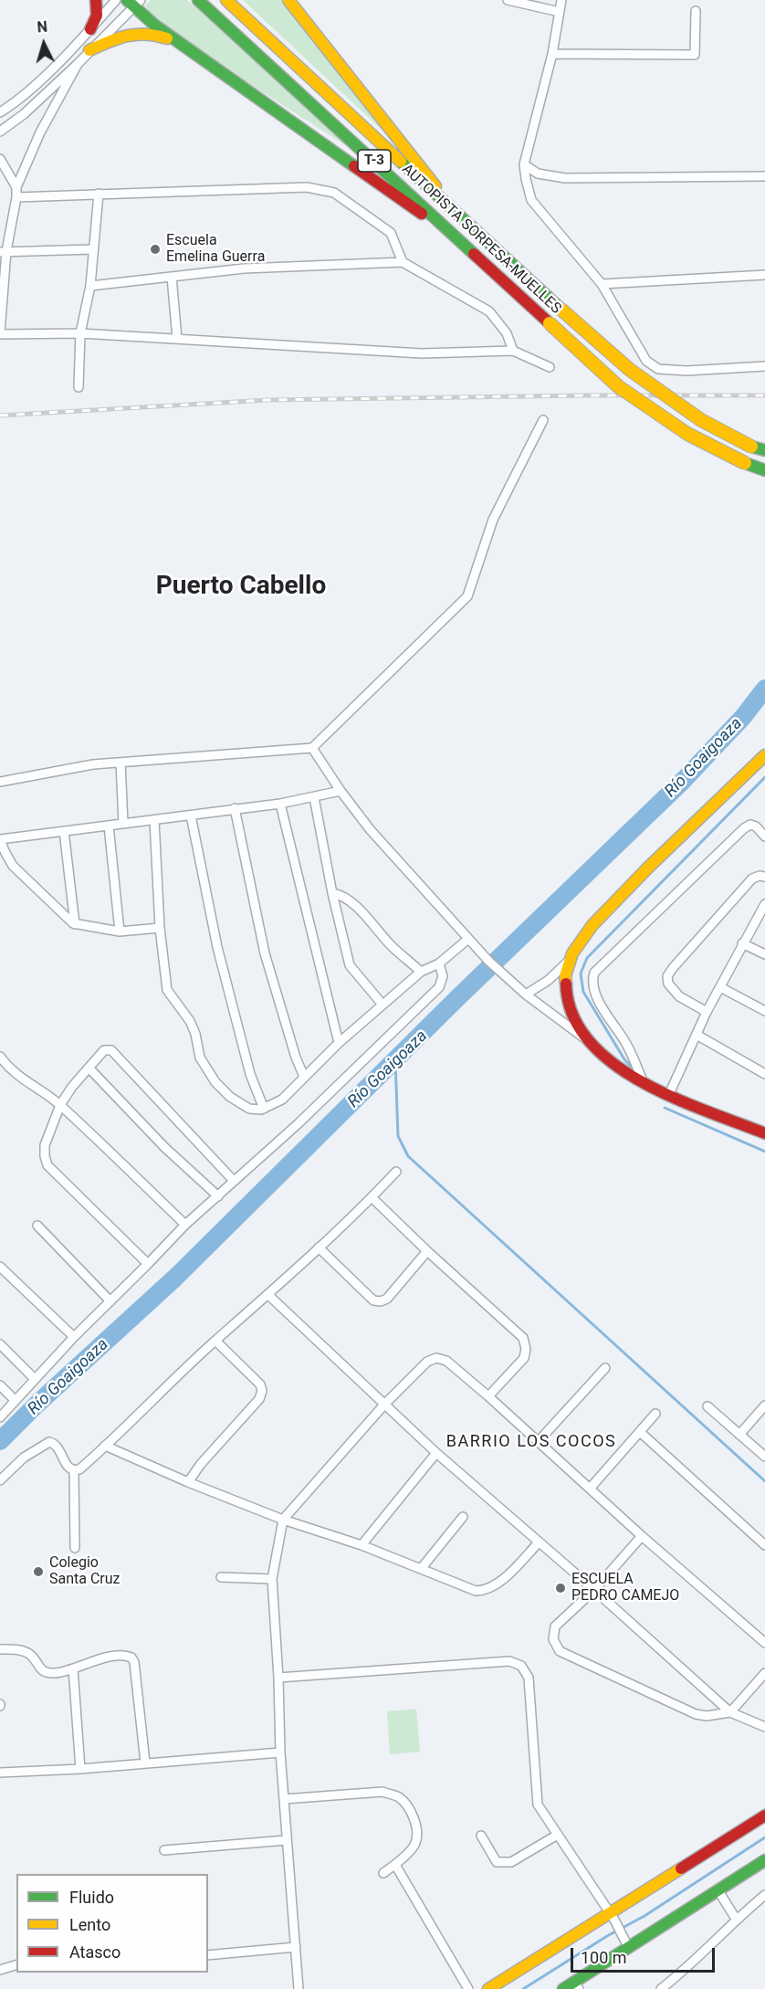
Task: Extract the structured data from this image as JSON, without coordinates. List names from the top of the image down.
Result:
{
  "streets": {
    "main road": ["T-3", "AUTOPISTA SORPESA-MUELLES"]
  },
  "districts": ["Puerto Cabello", "BARRIO LOS COCOS"],
  "water": ["Río Goaigoaza"],
  "places": ["Escuela Emelina Guerra", "Colegio Santa Cruz", "ESCUELA PEDRO CAMEJO"],
  "legend": ["Fluido", "Lento", "Atasco"],
  "scale_bar": "100 m",
  "north": "top"
}
